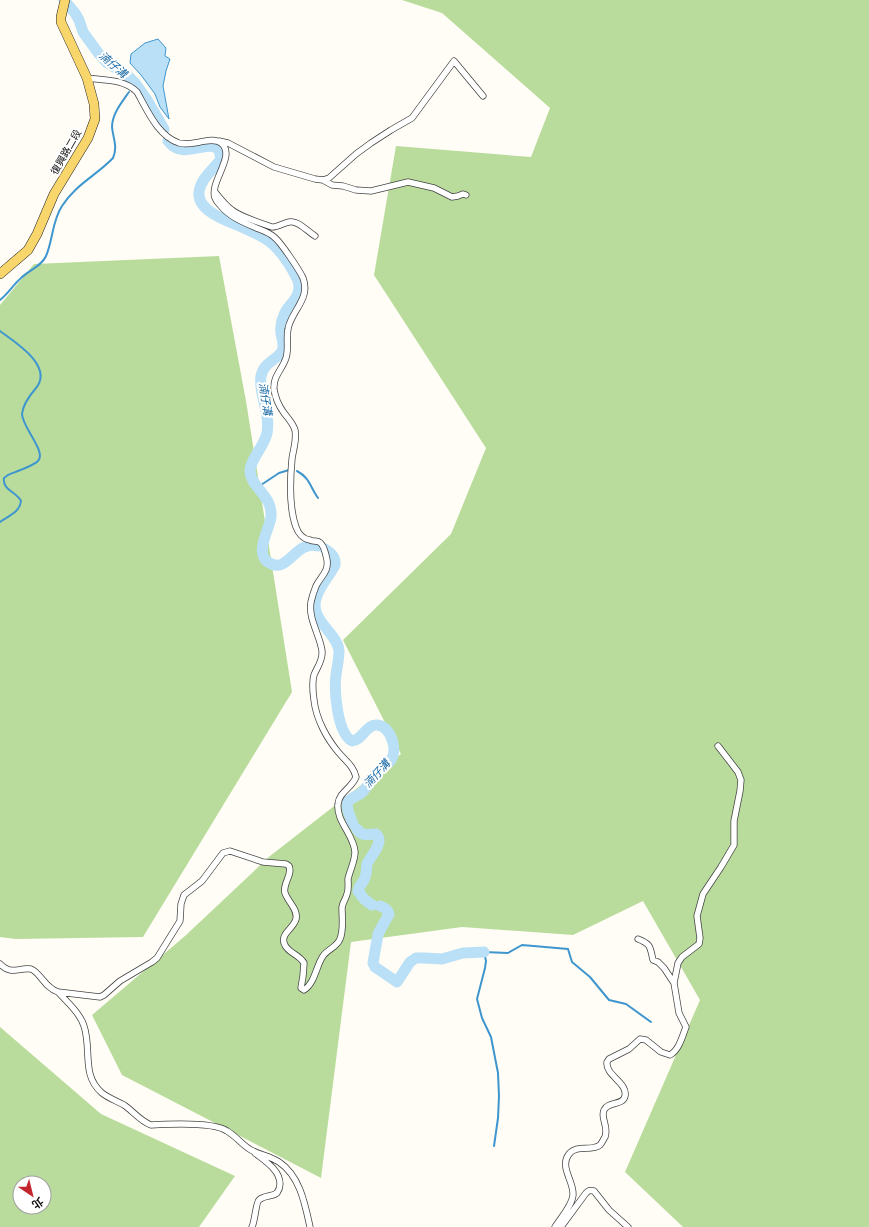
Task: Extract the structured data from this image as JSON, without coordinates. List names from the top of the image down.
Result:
{
  "streets": {
    "main road": ["復興路二段"]
  },
  "water": ["湳仔溝"],
  "north": "bottom right"
}
